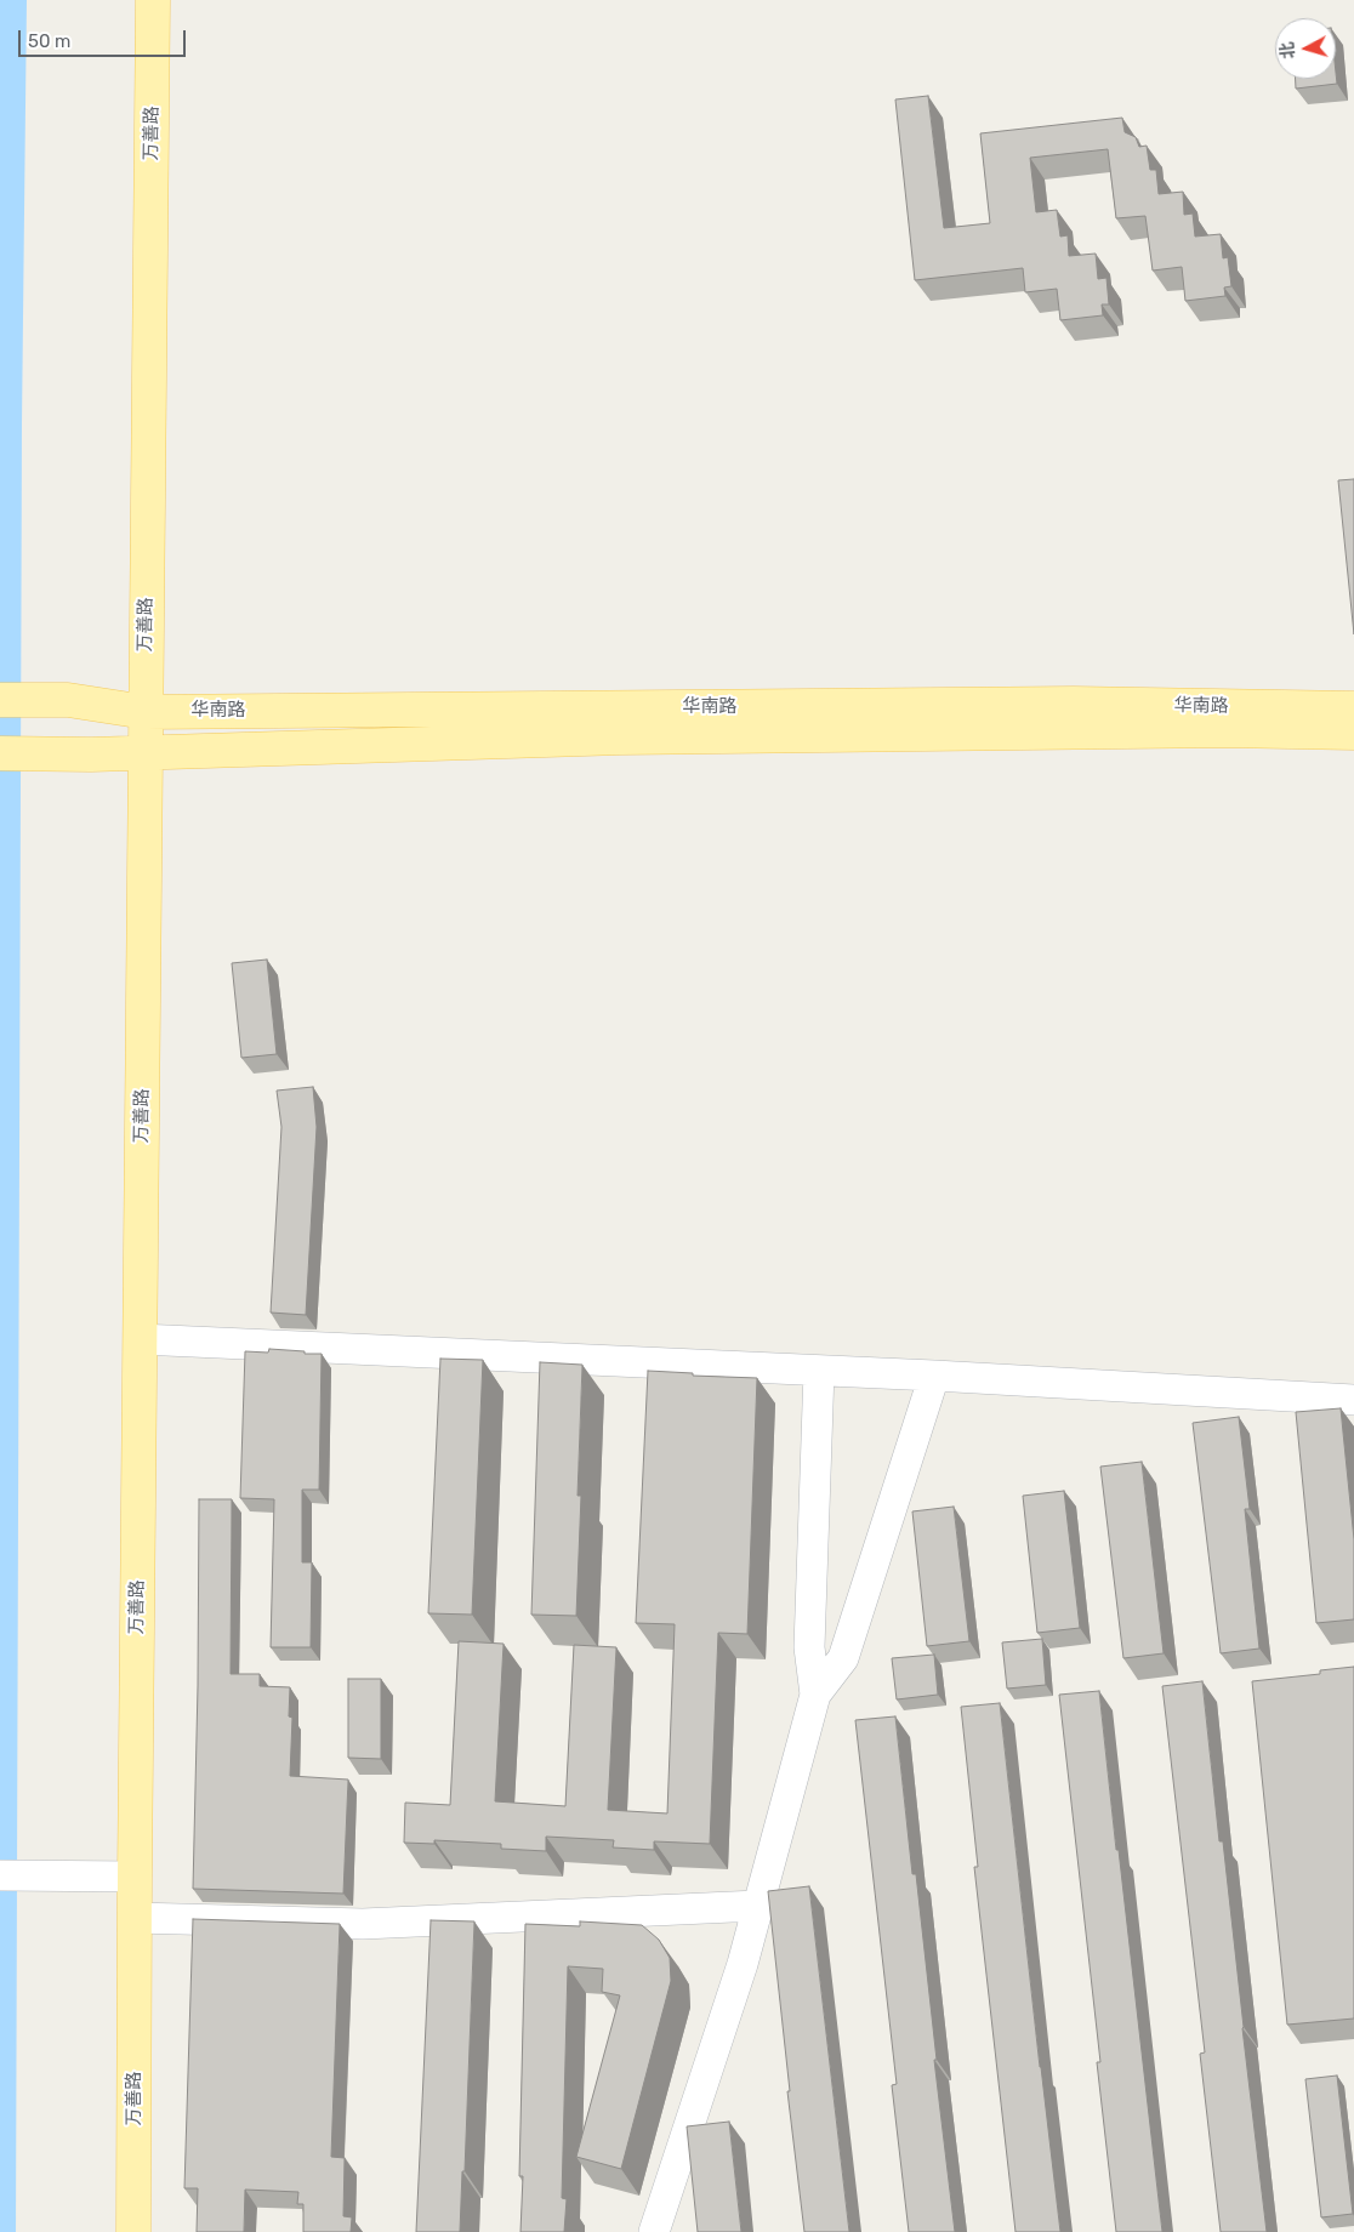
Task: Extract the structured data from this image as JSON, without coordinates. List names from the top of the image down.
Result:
{
  "streets": {
    "main road": ["万善路", "华南路"]
  },
  "crossings": [
    ["万善路", "华南路"]
  ],
  "scale_bar": "50 m",
  "north": "left"
}
